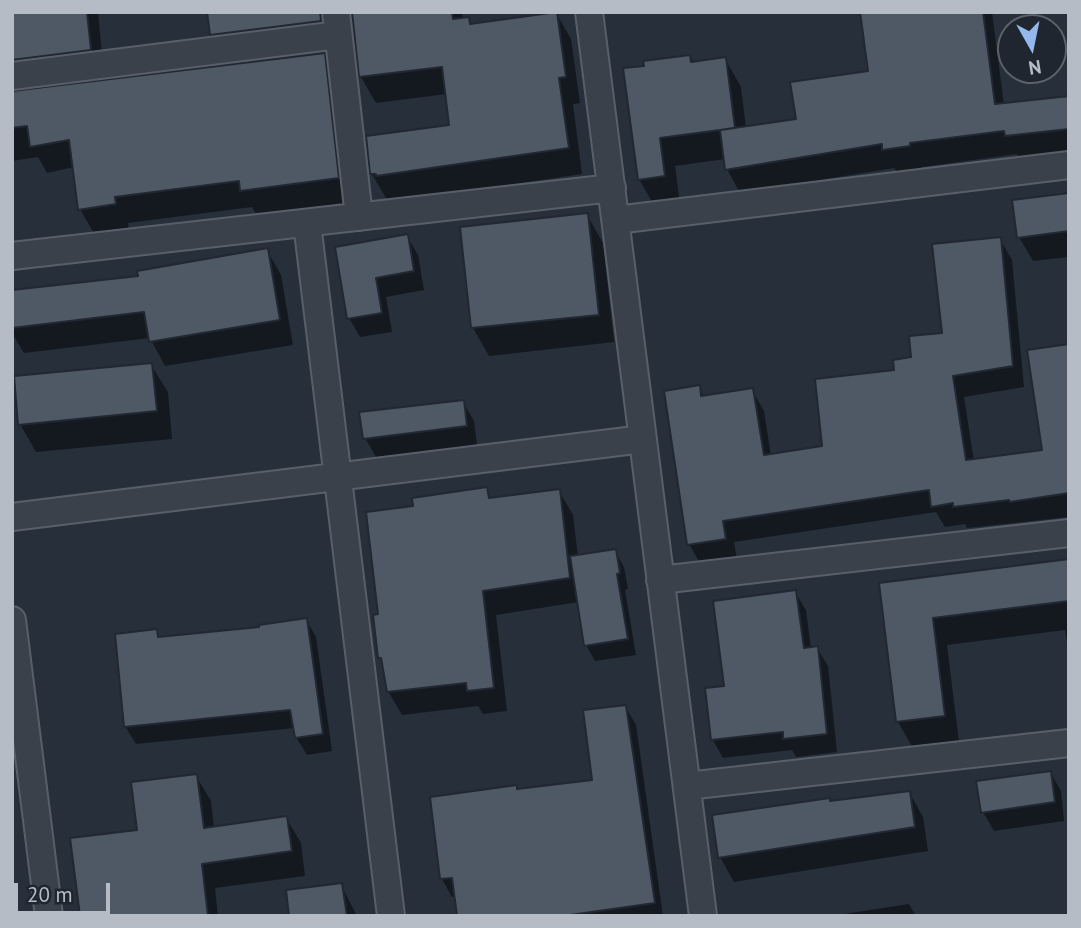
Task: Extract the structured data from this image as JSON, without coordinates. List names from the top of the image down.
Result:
{
  "scale_bar": "20 m",
  "north": "bottom"
}
